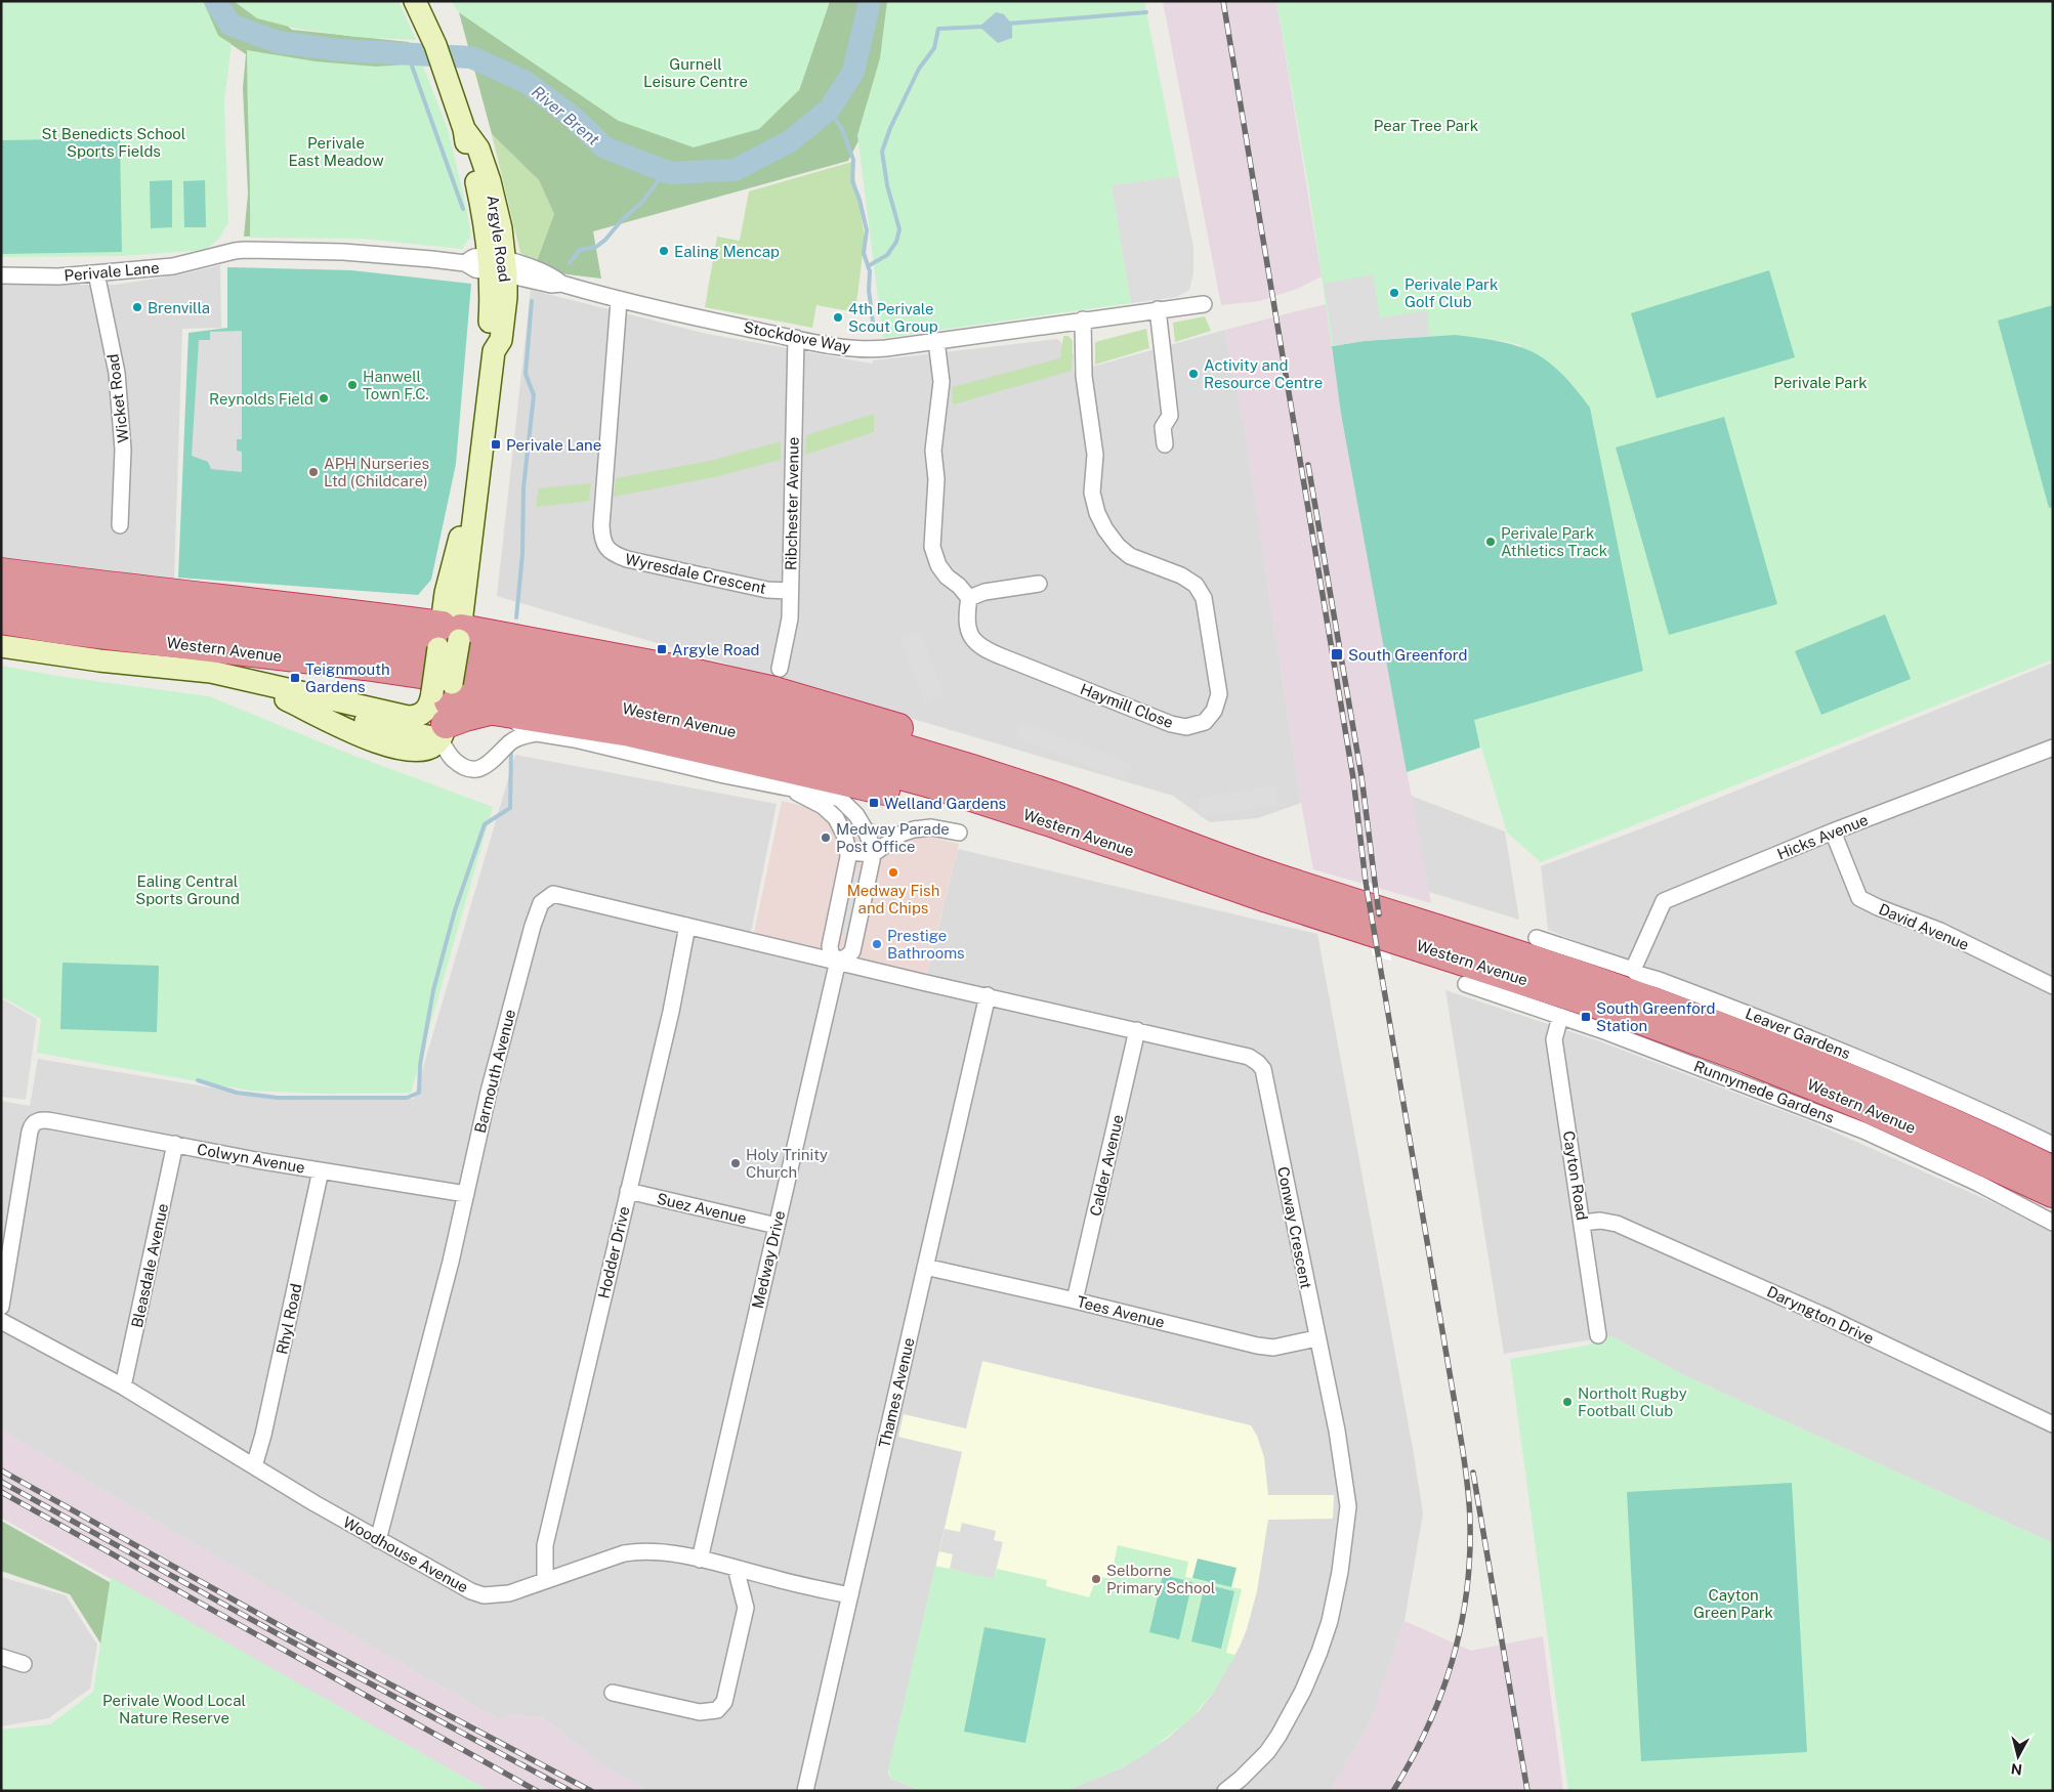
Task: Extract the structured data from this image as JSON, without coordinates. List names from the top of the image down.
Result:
{
  "streets": {
    "highway": ["Western Avenue"],
    "main road": ["Argyle Road"],
    "street": [
      "Perivale Lane",
      "Stockdove Way",
      "Wicket Road",
      "Ribchester Avenue",
      "Wyresdale Crescent",
      "Haymill Close",
      "Hicks Avenue",
      "David Avenue",
      "Leaver Gardens",
      "Barmouth Avenue",
      "Runnymede Gardens",
      "Colwyn Avenue",
      "Calder Avenue",
      "Cayton Road",
      "Suez Avenue",
      "Conway Crescent",
      "Hodder Drive",
      "Medway Drive",
      "Bleasdale Avenue",
      "Tees Avenue",
      "Daryngton Drive",
      "Rhyl Road",
      "Thames Avenue",
      "Woodhouse Avenue"
    ]
  },
  "crossings": [
    ["Argyle Road", "Perivale Lane"],
    ["Argyle Road", "Stockdove Way"],
    ["Perivale Lane", "Stockdove Way"],
    ["Perivale Lane", "Wicket Road"],
    ["Stockdove Way", "Ribchester Avenue"],
    ["Stockdove Way", "Wyresdale Crescent"],
    ["Stockdove Way", "Haymill Close"],
    ["Ribchester Avenue", "Wyresdale Crescent"],
    ["Hicks Avenue", "David Avenue"],
    ["Hicks Avenue", "Leaver Gardens"],
    ["Barmouth Avenue", "Colwyn Avenue"],
    ["Barmouth Avenue", "Conway Crescent"],
    ["Barmouth Avenue", "Hodder Drive"],
    ["Barmouth Avenue", "Medway Drive"],
    ["Barmouth Avenue", "Woodhouse Avenue"],
    ["Runnymede Gardens", "Cayton Road"],
    ["Colwyn Avenue", "Bleasdale Avenue"],
    ["Colwyn Avenue", "Rhyl Road"],
    ["Calder Avenue", "Conway Crescent"],
    ["Calder Avenue", "Tees Avenue"],
    ["Cayton Road", "Daryngton Drive"],
    ["Suez Avenue", "Hodder Drive"],
    ["Suez Avenue", "Medway Drive"],
    ["Conway Crescent", "Medway Drive"],
    ["Conway Crescent", "Tees Avenue"],
    ["Conway Crescent", "Thames Avenue"],
    ["Hodder Drive", "Woodhouse Avenue"],
    ["Medway Drive", "Woodhouse Avenue"],
    ["Bleasdale Avenue", "Woodhouse Avenue"],
    ["Tees Avenue", "Thames Avenue"],
    ["Rhyl Road", "Woodhouse Avenue"],
    ["Thames Avenue", "Woodhouse Avenue"]
  ],
  "water": ["River Brent"],
  "parks": [
    "Gurnell Leisure Centre",
    "Pear Tree Park",
    "St Benedicts School Sports Fields",
    "Perivale East Meadow",
    "Perivale Park",
    "Ealing Central Sports Ground",
    "Cayton Green Park",
    "Perivale Wood Local Nature Reserve"
  ],
  "places": {
    "other": [
      "Ealing Mencap",
      "Perivale Park Golf Club",
      "Brenvilla",
      "4th Perivale Scout Group",
      "Activity and Resource Centre",
      "Hanwell Town F.C.",
      "Reynolds Field",
      "APH Nurseries Ltd (Childcare)",
      "Perivale Park Athletics Track",
      "Medway Parade Post Office",
      "Medway Fish and Chips",
      "Prestige Bathrooms",
      "Holy Trinity Church",
      "Northolt Rugby Football Club",
      "Selborne Primary School"
    ],
    "transit": [
      "Perivale Lane",
      "Argyle Road",
      "South Greenford",
      "Teignmouth Gardens",
      "Welland Gardens",
      "South Greenford Station"
    ]
  },
  "north": "bottom"
}
